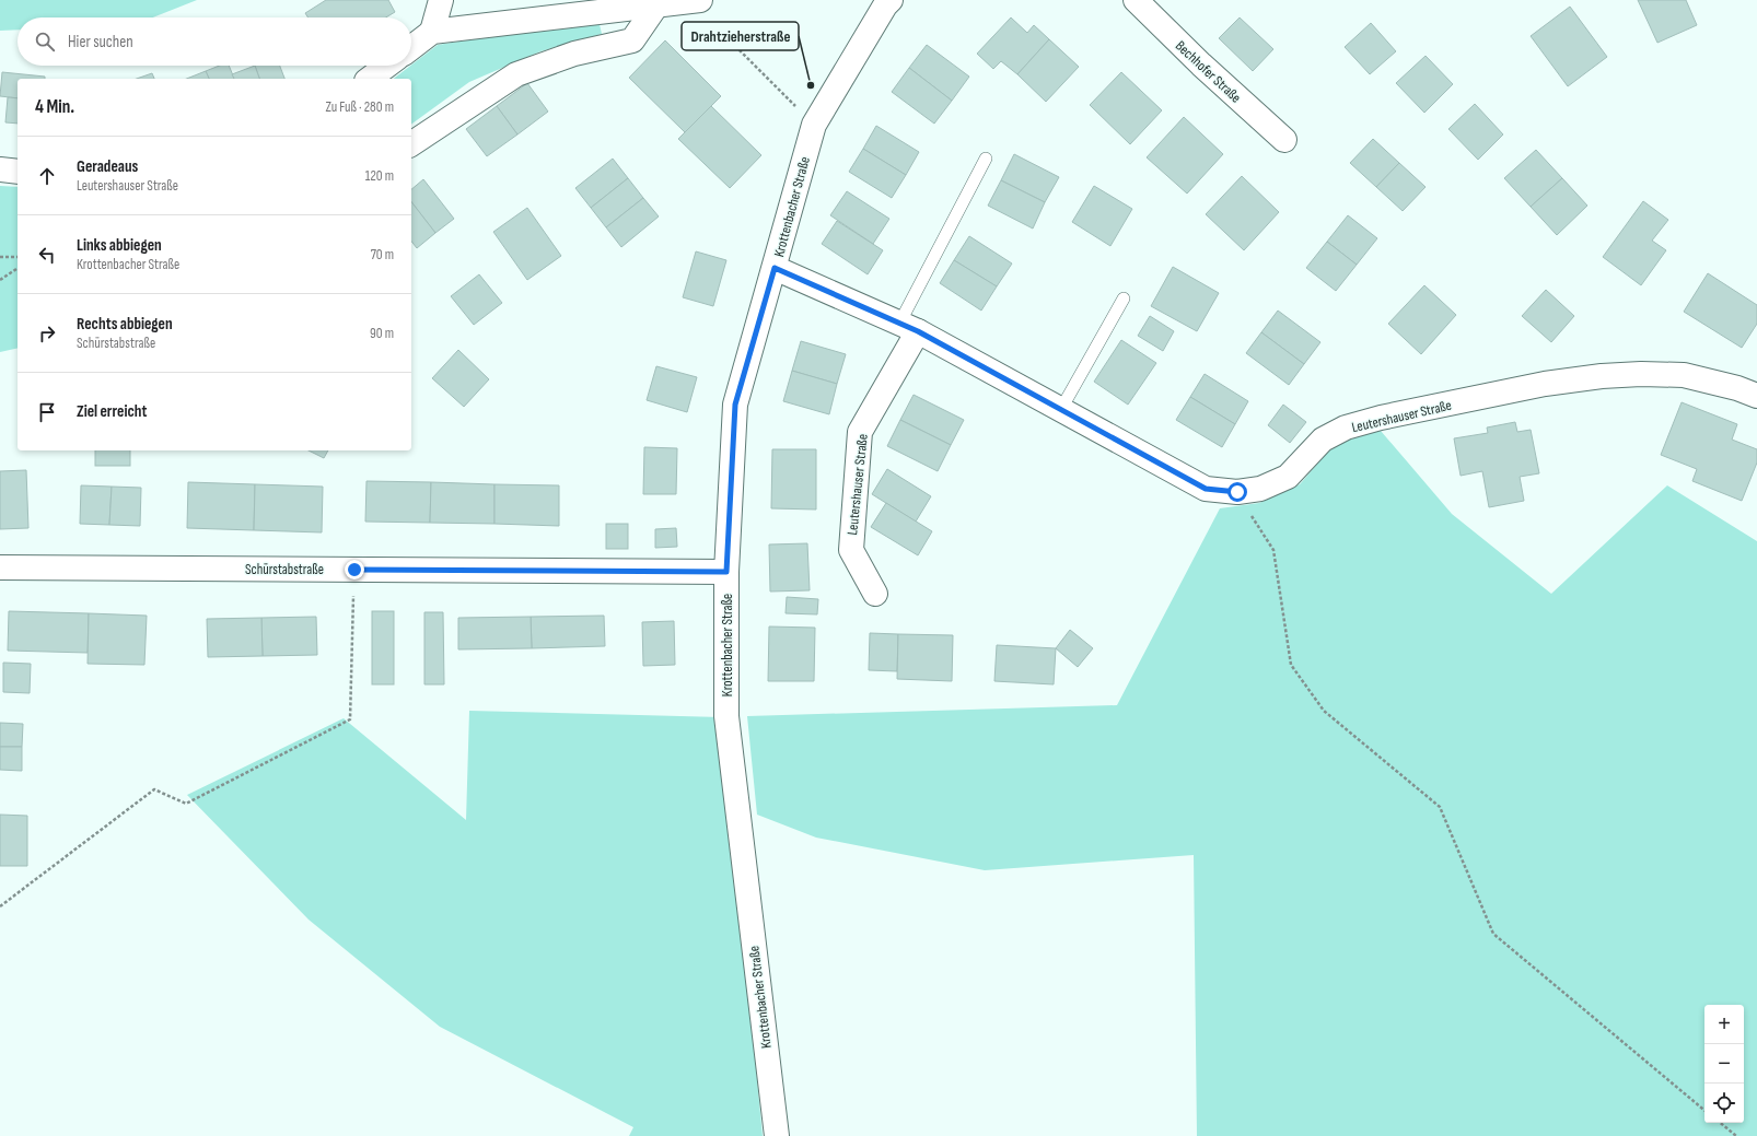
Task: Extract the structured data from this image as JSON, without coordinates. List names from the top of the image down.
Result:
{
  "streets": {
    "street": [
      "Bechhofer Straße",
      "Krottenbacher Straße",
      "Leutershauser Straße",
      "Schürstabstraße"
    ]
  },
  "crossings": [
    ["Krottenbacher Straße", "Leutershauser Straße"],
    ["Krottenbacher Straße", "Schürstabstraße"]
  ],
  "places": ["Drahtzieherstraße"],
  "page": {
    "search": "Hier suchen",
    "heading": ["4 Min.", "Zu Fuß · 280 m"],
    "list": [
      ["Geradeaus", "Leutershauser Straße", "120 m"],
      ["Links abbiegen", "Krottenbacher Straße", "70 m"],
      ["Rechts abbiegen", "Schürstabstraße", "90 m"],
      "Ziel erreicht"
    ],
    "map_buttons": ["+", "−"]
  }
}
